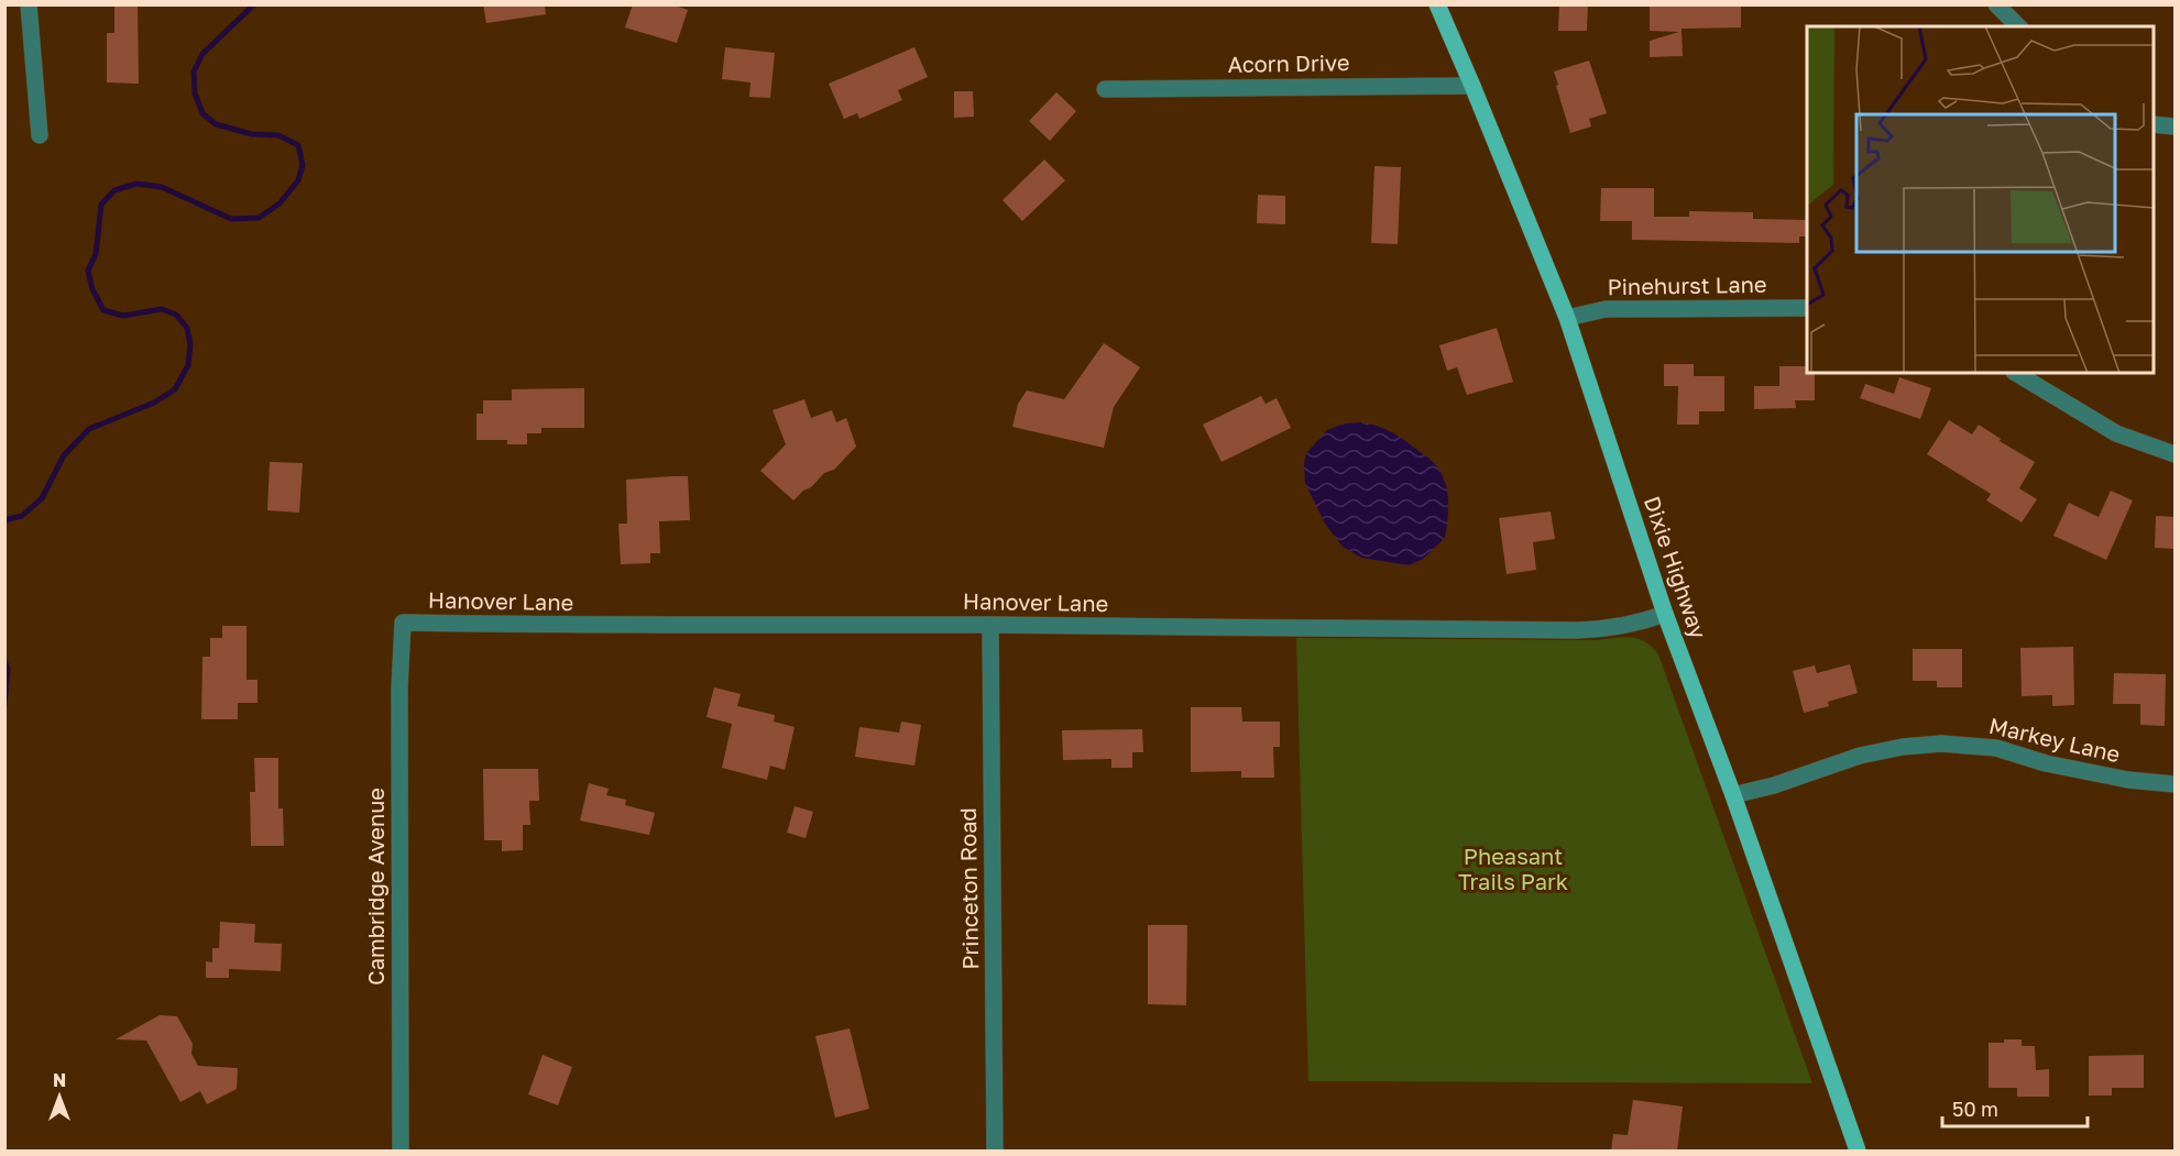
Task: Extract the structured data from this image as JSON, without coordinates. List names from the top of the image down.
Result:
{
  "streets": {
    "main road": ["Dixie Highway"],
    "street": [
      "Acorn Drive",
      "Pinehurst Lane",
      "Hanover Lane",
      "Markey Lane",
      "Cambridge Avenue",
      "Princeton Road"
    ]
  },
  "crossings": [
    ["Acorn Drive", "Dixie Highway"],
    ["Pinehurst Lane", "Dixie Highway"],
    ["Dixie Highway", "Hanover Lane"],
    ["Dixie Highway", "Markey Lane"],
    ["Hanover Lane", "Cambridge Avenue"],
    ["Hanover Lane", "Princeton Road"]
  ],
  "parks": ["Pheasant Trails Park"],
  "scale_bar": "50 m",
  "north": "top"
}
